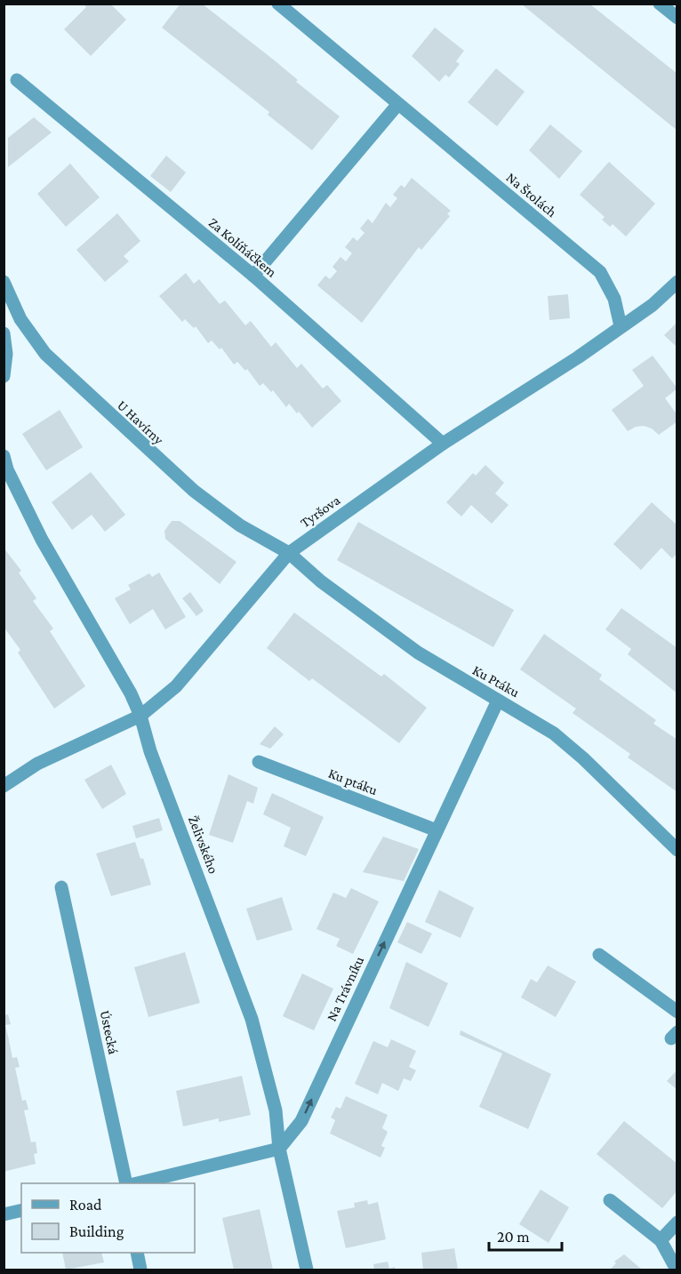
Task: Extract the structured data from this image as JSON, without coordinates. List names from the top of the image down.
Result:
{
  "streets": {
    "street": [
      "Na Štolách",
      "Za Kolíňáčkem",
      "U Havírny",
      "Tyršova",
      "Ku Ptáku",
      "Ku ptáku",
      "Želivského",
      "Na Trávníku",
      "Ústecká"
    ]
  },
  "crossings": [
    ["Na Štolách", "Tyršova"],
    ["Za Kolíňáčkem", "Tyršova"],
    ["U Havírny", "Tyršova"],
    ["U Havírny", "Ku Ptáku"],
    ["Tyršova", "Ku Ptáku"],
    ["Tyršova", "Želivského"],
    ["Ku Ptáku", "Na Trávníku"],
    ["Ku ptáku", "Na Trávníku"],
    ["Želivského", "Na Trávníku"]
  ],
  "one_way": ["Na Trávníku"],
  "legend": ["Road", "Building"],
  "scale_bar": "20 m"
}
